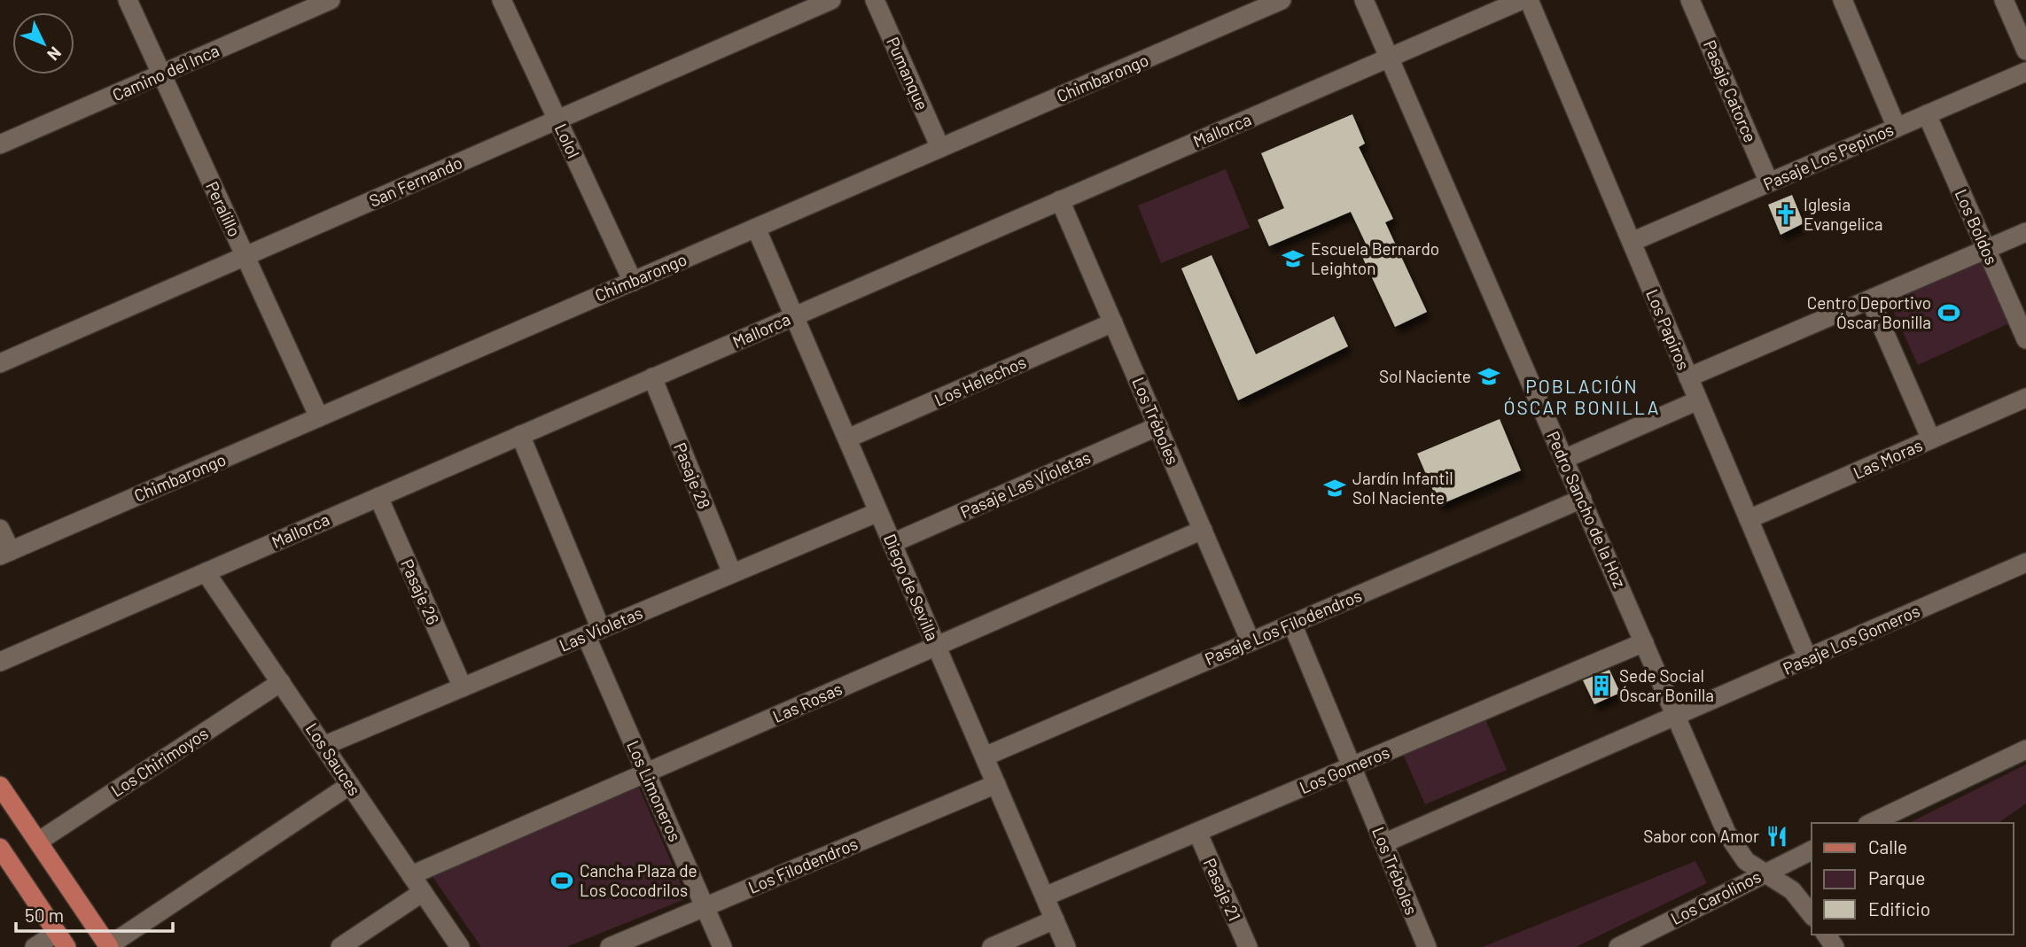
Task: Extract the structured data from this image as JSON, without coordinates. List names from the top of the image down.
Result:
{
  "streets": {
    "street": [
      "Camino del Inca",
      "Pumanque",
      "Chimbarongo",
      "Pasaje Catorce",
      "Mallorca",
      "Lolol",
      "Pasaje Los Pepinos",
      "San Fernando",
      "Peralillo",
      "Los Boldos",
      "Los Papiros",
      "Los Helechos",
      "Los Tréboles",
      "Las Moras",
      "Pasaje 28",
      "Pasaje Las Violetas",
      "Pedro Sancho de la Hoz",
      "Diego de Sevilla",
      "Pasaje 26",
      "Pasaje Los Filodendros",
      "Las Violetas",
      "Pasaje Los Gomeros",
      "Las Rosas",
      "Los Sauces",
      "Los Chirimoyos",
      "Los Gomeros",
      "Los Limoneros",
      "Los Filodendros",
      "Pasaje 21",
      "Los Carolinos"
    ]
  },
  "crossings": [
    ["Camino del Inca", "Peralillo"],
    ["Pumanque", "Chimbarongo"],
    ["Chimbarongo", "Lolol"],
    ["Chimbarongo", "Peralillo"],
    ["Chimbarongo", "Diego de Sevilla"],
    ["Pasaje Catorce", "Pasaje Los Pepinos"],
    ["Mallorca", "Los Tréboles"],
    ["Mallorca", "Pasaje 28"],
    ["Mallorca", "Pedro Sancho de la Hoz"],
    ["Mallorca", "Diego de Sevilla"],
    ["Mallorca", "Pasaje 26"],
    ["Mallorca", "Los Sauces"],
    ["Mallorca", "Los Limoneros"],
    ["Lolol", "San Fernando"],
    ["Pasaje Los Pepinos", "Los Boldos"],
    ["Pasaje Los Pepinos", "Los Papiros"],
    ["San Fernando", "Peralillo"],
    ["Los Papiros", "Las Moras"],
    ["Los Papiros", "Pasaje Los Gomeros"],
    ["Los Helechos", "Los Tréboles"],
    ["Los Helechos", "Diego de Sevilla"],
    ["Los Tréboles", "Pasaje Las Violetas"],
    ["Los Tréboles", "Pasaje Los Filodendros"],
    ["Los Tréboles", "Las Rosas"],
    ["Los Tréboles", "Los Gomeros"],
    ["Pasaje 28", "Las Violetas"],
    ["Pasaje Las Violetas", "Diego de Sevilla"],
    ["Pedro Sancho de la Hoz", "Pasaje Los Filodendros"],
    ["Pedro Sancho de la Hoz", "Pasaje Los Gomeros"],
    ["Pedro Sancho de la Hoz", "Los Gomeros"],
    ["Pedro Sancho de la Hoz", "Los Carolinos"],
    ["Diego de Sevilla", "Pasaje Los Filodendros"],
    ["Diego de Sevilla", "Las Violetas"],
    ["Diego de Sevilla", "Las Rosas"],
    ["Diego de Sevilla", "Los Gomeros"],
    ["Diego de Sevilla", "Los Filodendros"],
    ["Pasaje 26", "Las Violetas"],
    ["Las Violetas", "Los Sauces"],
    ["Las Violetas", "Los Limoneros"],
    ["Las Rosas", "Los Sauces"],
    ["Las Rosas", "Los Limoneros"],
    ["Los Sauces", "Los Chirimoyos"],
    ["Los Gomeros", "Pasaje 21"],
    ["Los Limoneros", "Los Filodendros"]
  ],
  "districts": ["POBLACIÓN ÓSCAR BONILLA"],
  "places": {
    "church": ["Iglesia Evangelica"],
    "school or university": ["Escuela Bernardo Leighton", "Sol Naciente", "Jardín Infantil Sol Naciente"],
    "sports": ["Centro Deportivo Óscar Bonilla", "Cancha Plaza de Los Cocodrilos"],
    "building": ["Sede Social Óscar Bonilla"],
    "restaurant": ["Sabor con Amor"]
  },
  "legend": ["Calle", "Parque", "Edificio"],
  "scale_bar": "50 m",
  "north": "bottom right"
}
